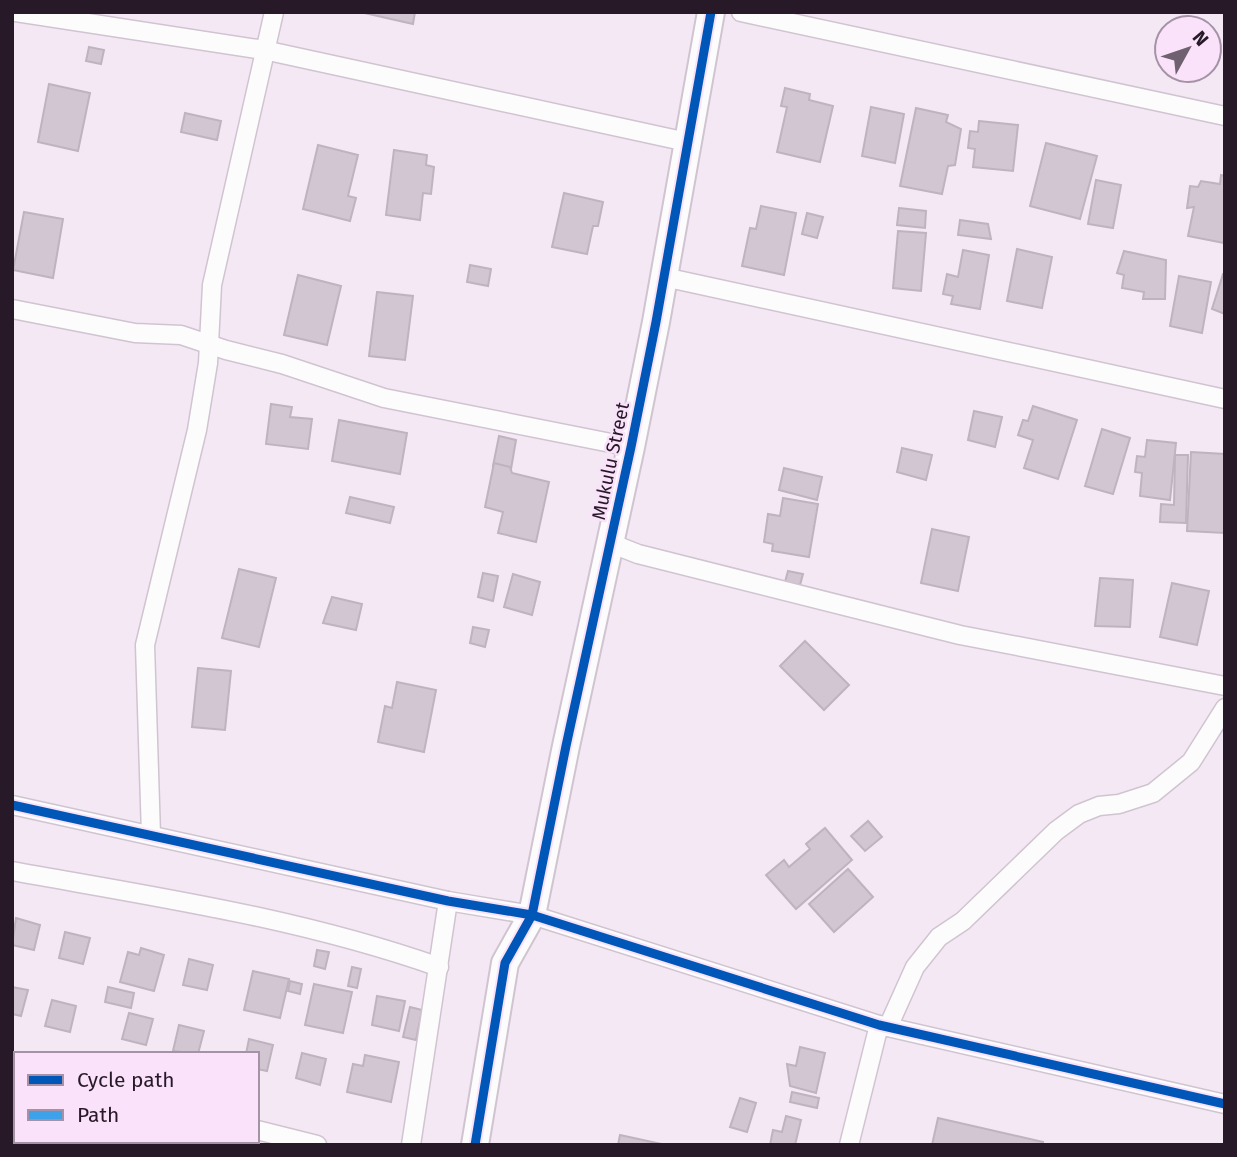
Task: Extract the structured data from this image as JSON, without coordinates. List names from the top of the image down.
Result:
{
  "streets": {
    "street": ["Mukulu Street"]
  },
  "legend": ["Cycle path", "Path"],
  "north": "top right"
}
